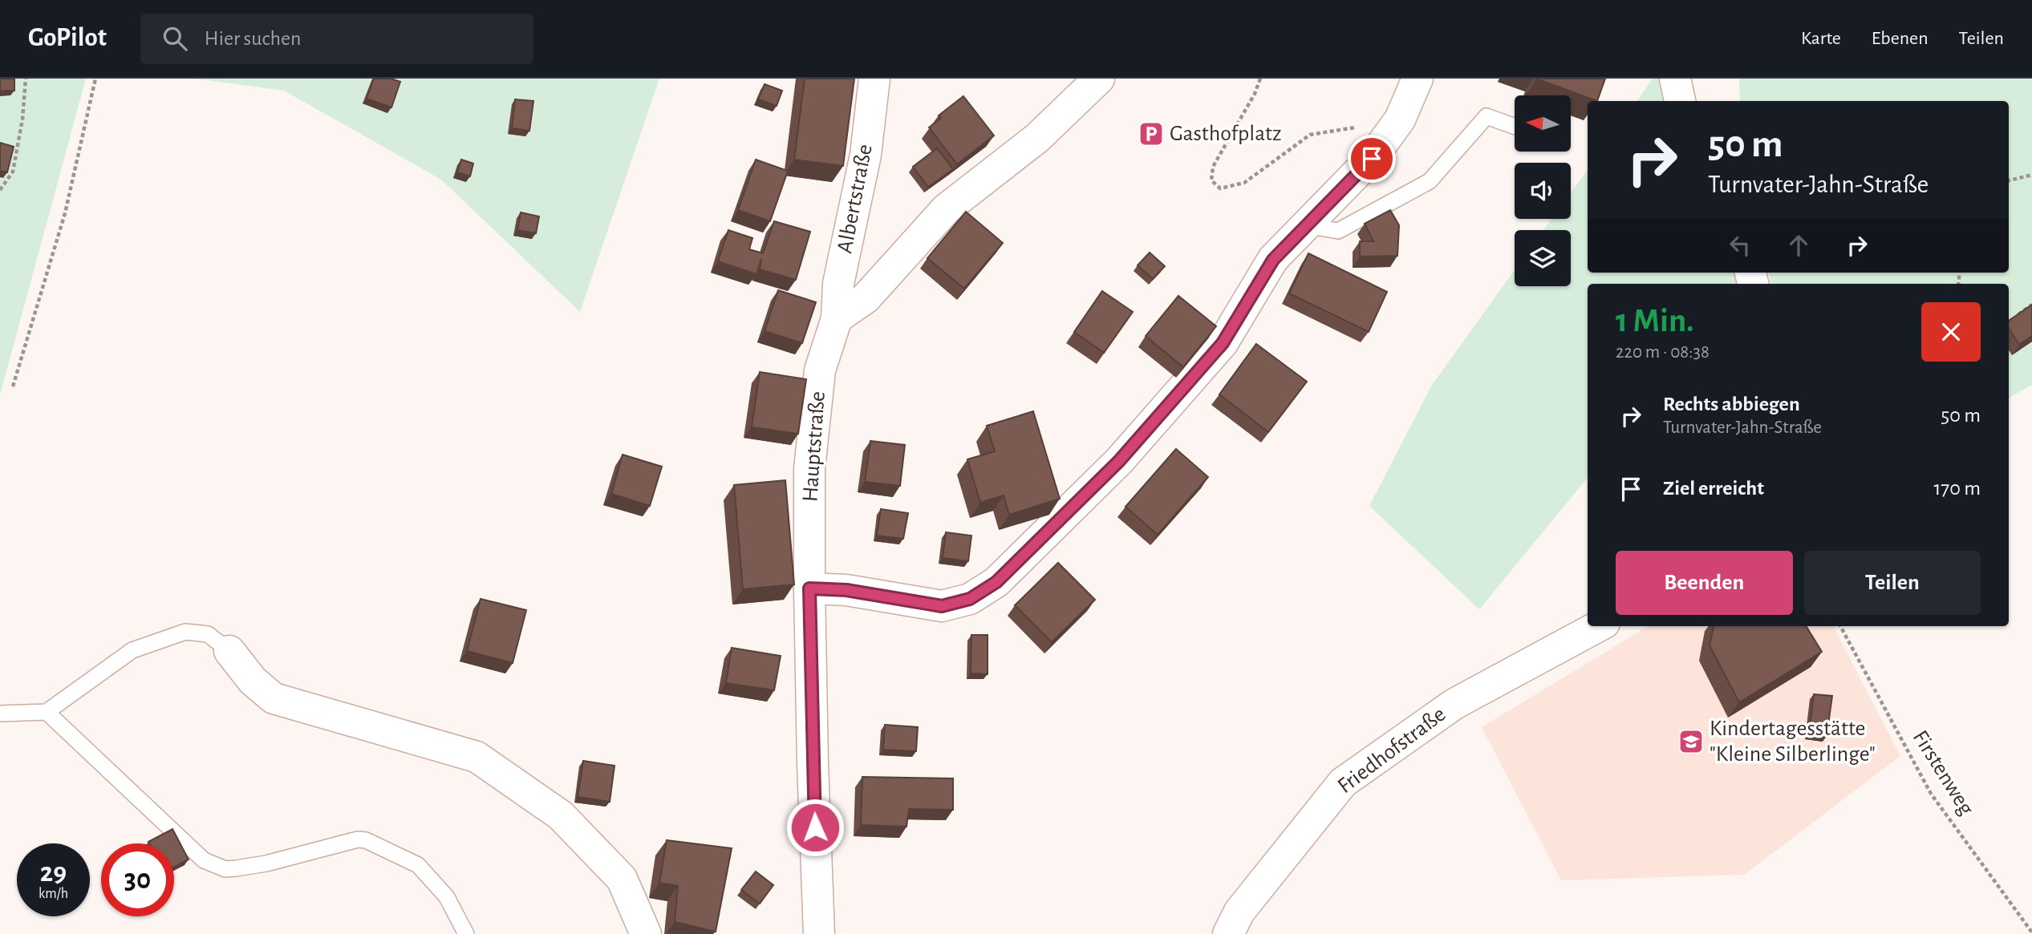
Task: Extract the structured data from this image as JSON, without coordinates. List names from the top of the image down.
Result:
{
  "streets": {
    "street": ["Albertstraße", "Hauptstraße", "Friedhofstraße"],
    "path": ["Firstenweg"]
  },
  "crossings": [
    ["Albertstraße", "Hauptstraße"]
  ],
  "places": {
    "parking": ["Gasthofplatz"],
    "school or university": ["Kindertagesstätte \"Kleine Silberlinge\""]
  },
  "north": "left",
  "page": {
    "header": "GoPilot",
    "search": "Hier suchen",
    "nav": ["Karte", "Ebenen", "Teilen"],
    "turn": ["50 m", "Turnvater-Jahn-Straße"],
    "heading": ["1 Min.", "220 m · 08:38"],
    "list": [
      {
        "name": "Rechts abbiegen",
        "note": "Turnvater-Jahn-Straße",
        "value": "50 m"
      },
      {
        "name": "Ziel erreicht",
        "value": "170 m"
      }
    ],
    "buttons": ["Beenden", "Teilen"],
    "speed": "29 km/h",
    "limit": "30"
  }
}
